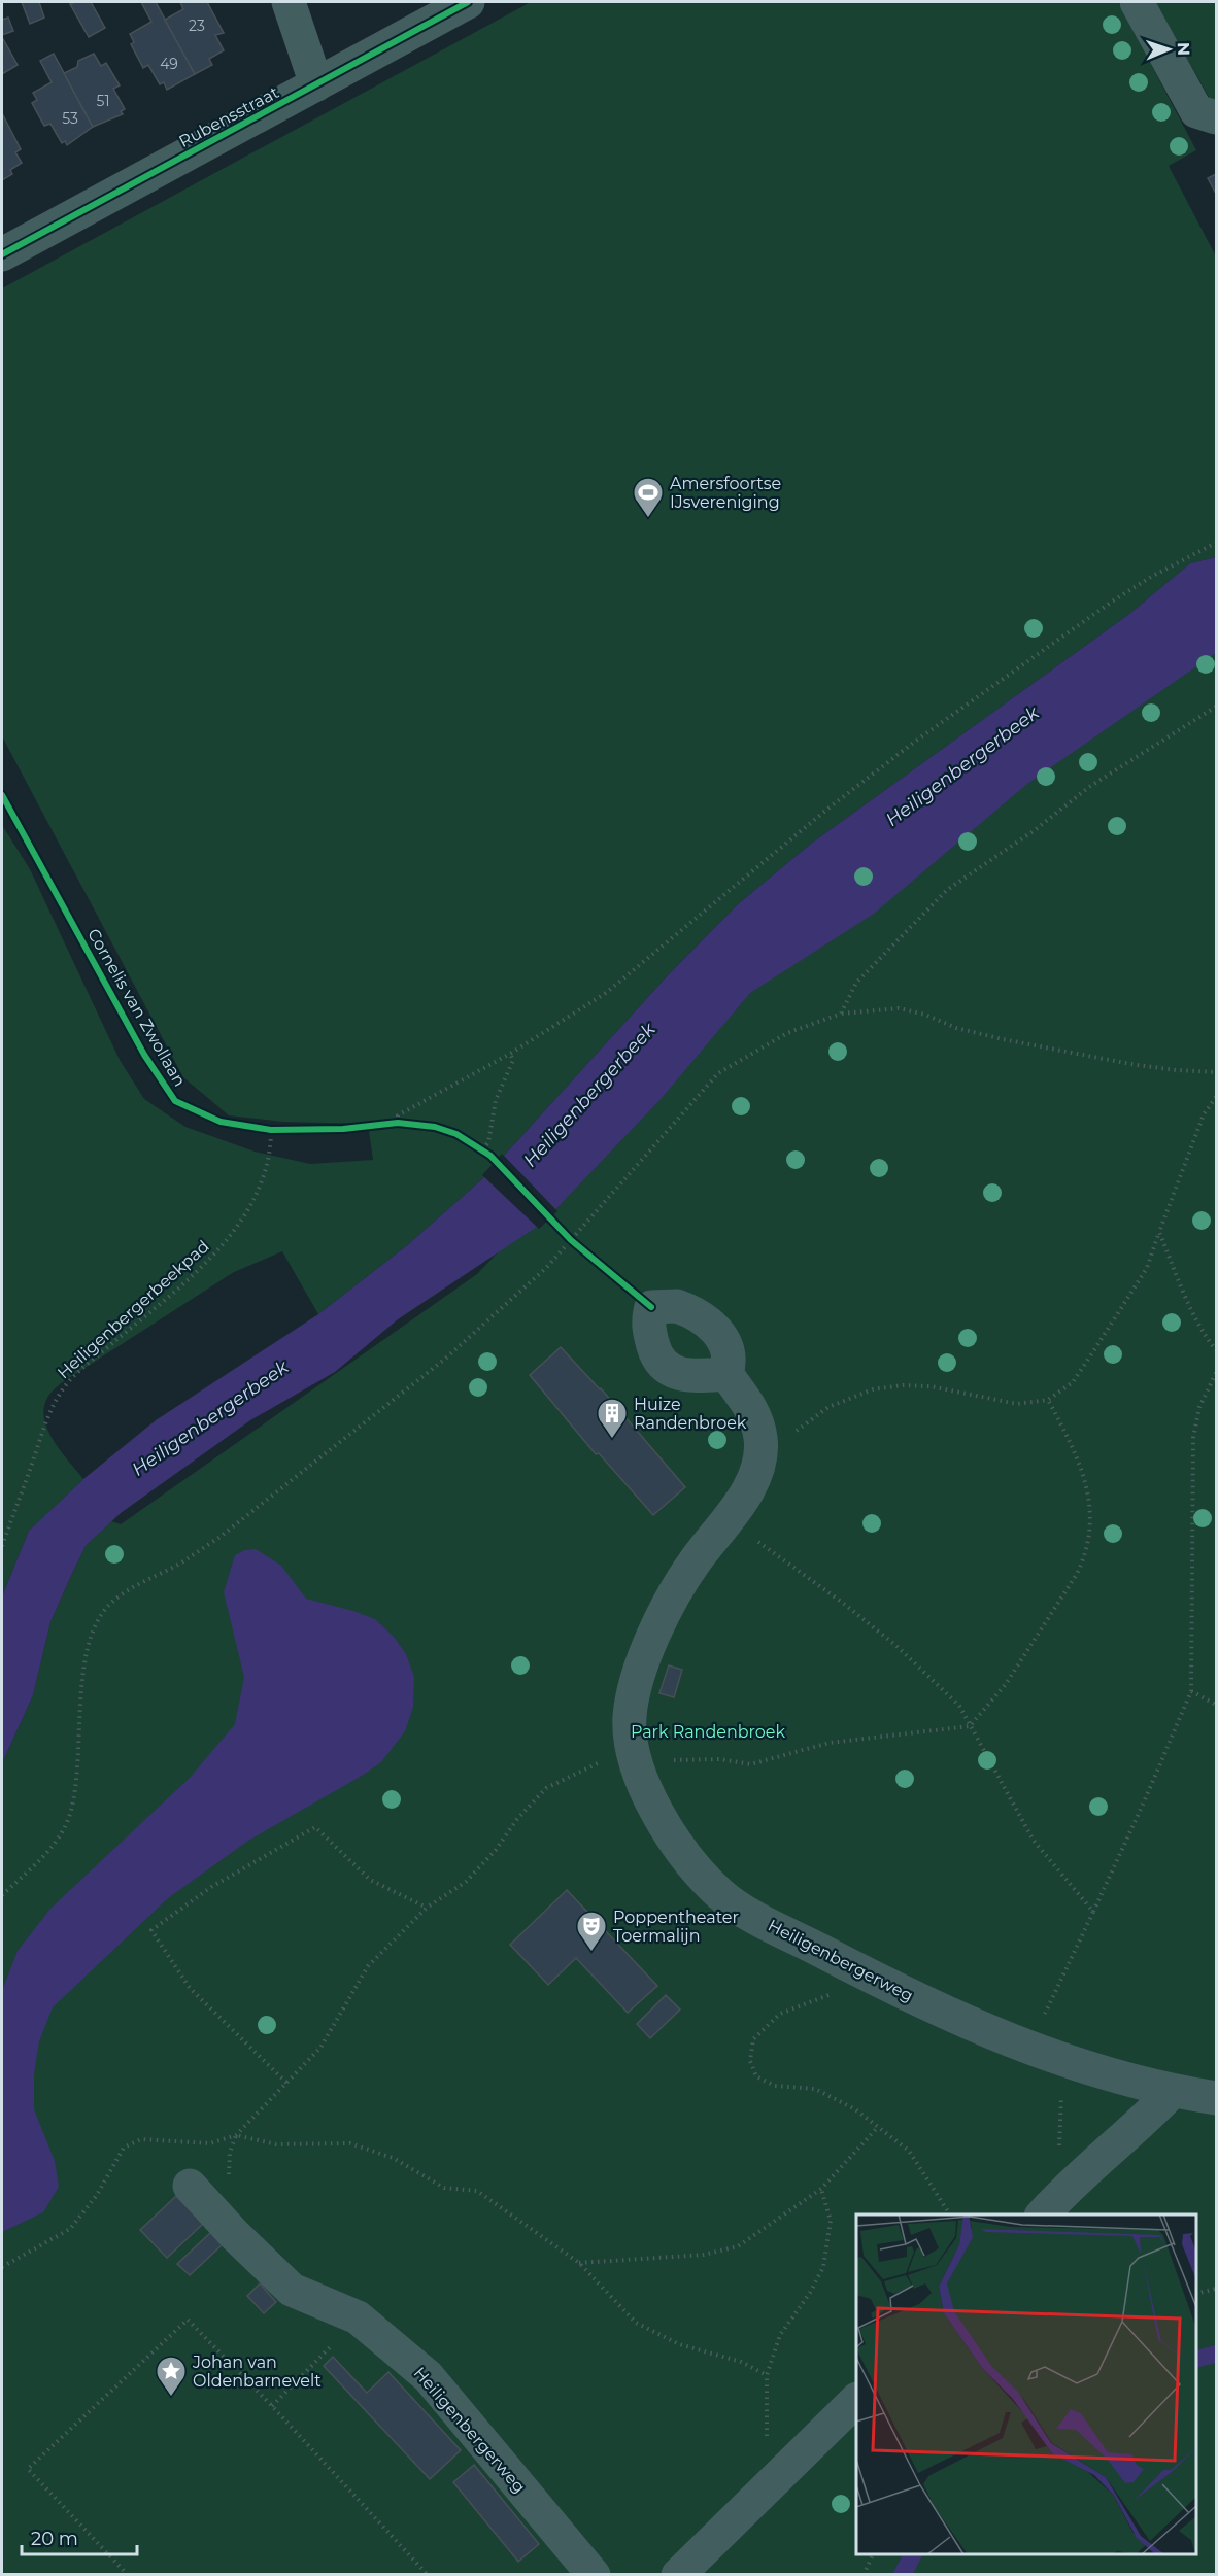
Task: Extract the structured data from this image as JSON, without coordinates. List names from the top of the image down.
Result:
{
  "streets": {
    "street": ["Rubensstraat", "Heiligenbergerweg"],
    "path": ["Heiligenbergerbeekpad"],
    "cycle path": ["Cornelis van Zwollaan"]
  },
  "water": ["Heiligenbergerbeek"],
  "parks": ["Park Randenbroek"],
  "places": {
    "sports": ["Amersfoortse IJsvereniging"],
    "building": ["Huize Randenbroek"],
    "theatre": ["Poppentheater Toermalijn"],
    "place": ["Johan van Oldenbarnevelt"]
  },
  "house_numbers": [
    "23",
    "49",
    "51",
    "53"
  ],
  "scale_bar": "20 m",
  "north": "right"
}
